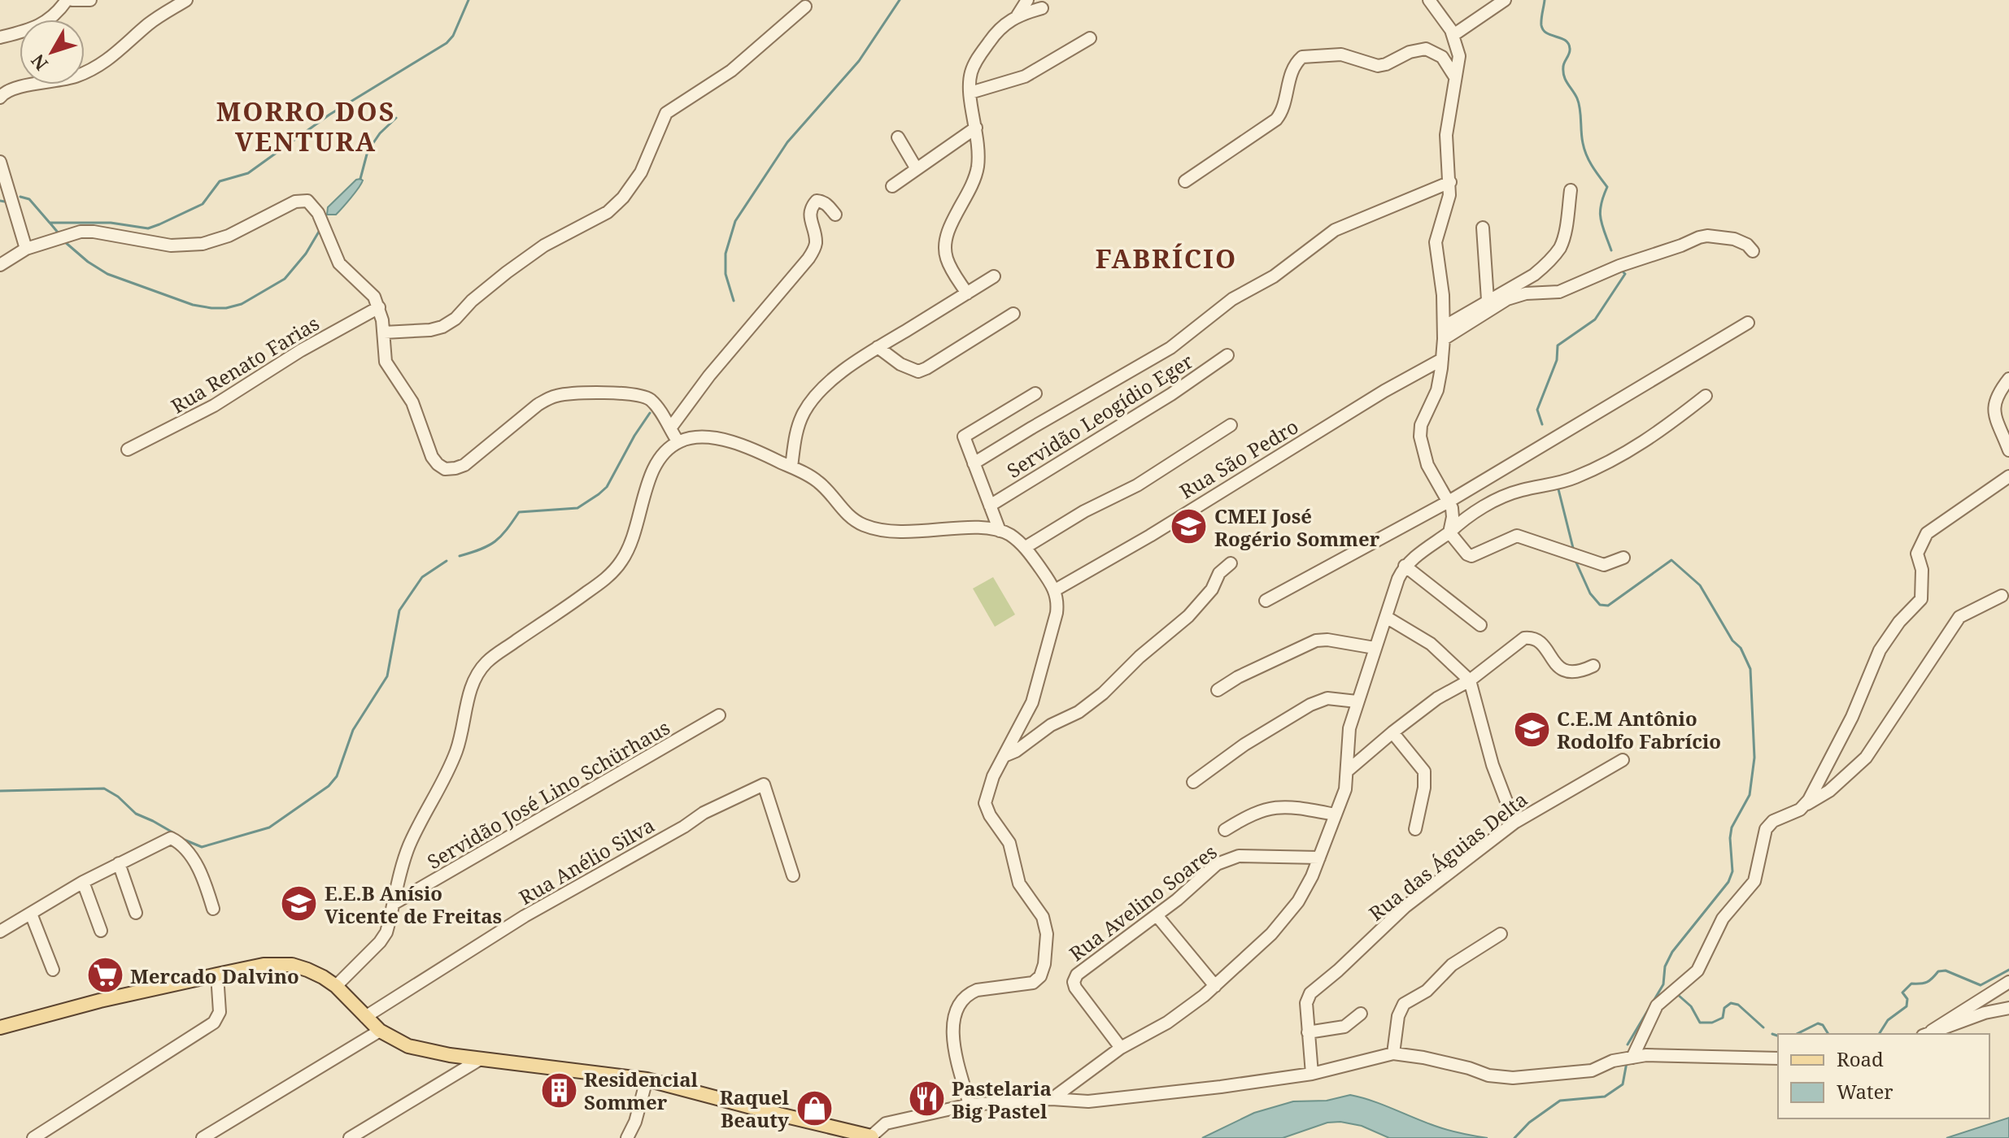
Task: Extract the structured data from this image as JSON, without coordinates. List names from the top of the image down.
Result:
{
  "streets": {
    "street": [
      "Rua Renato Farias",
      "Servidão Leogídio Eger",
      "Rua São Pedro",
      "Servidão José Lino Schürhaus",
      "Rua das Águias Delta",
      "Rua Anélio Silva",
      "Rua Avelino Soares"
    ]
  },
  "districts": ["MORRO DOS VENTURA", "FABRÍCIO"],
  "places": {
    "school or university": ["CMEI José Rogério Sommer", "C.E.M Antônio Rodolfo Fabrício", "E.E.B Anísio Vicente de Freitas"],
    "supermarket": ["Mercado Dalvino"],
    "building": ["Residencial Sommer"],
    "restaurant": ["Pastelaria Big Pastel"],
    "shop": ["Raquel Beauty"]
  },
  "legend": ["Road", "Water"],
  "north": "bottom left"
}
